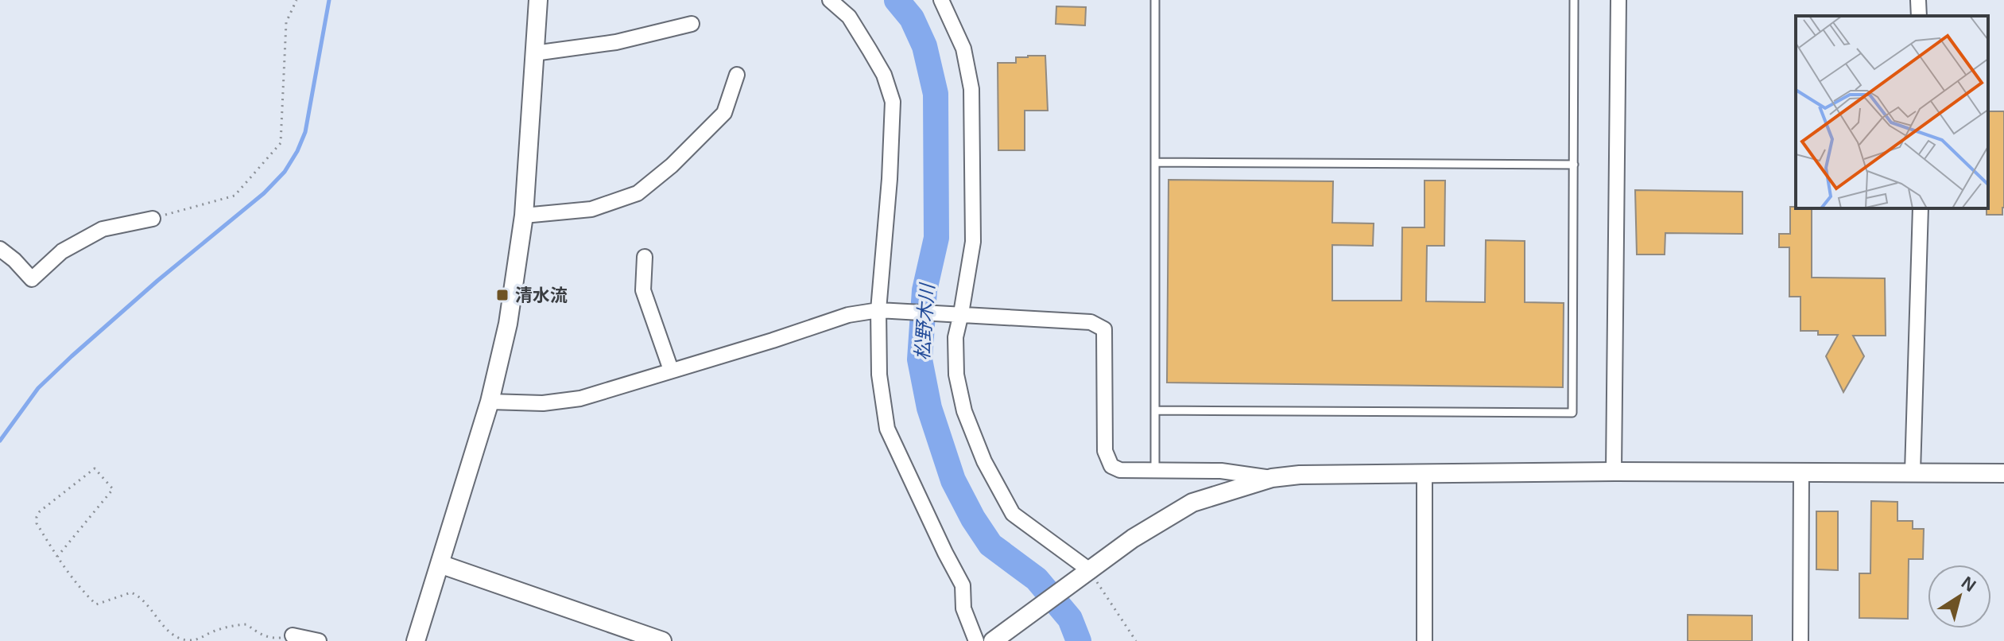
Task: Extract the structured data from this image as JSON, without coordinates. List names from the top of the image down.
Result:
{
  "water": ["松野木川"],
  "places": {
    "transit": ["清水流"]
  },
  "north": "top right"
}
